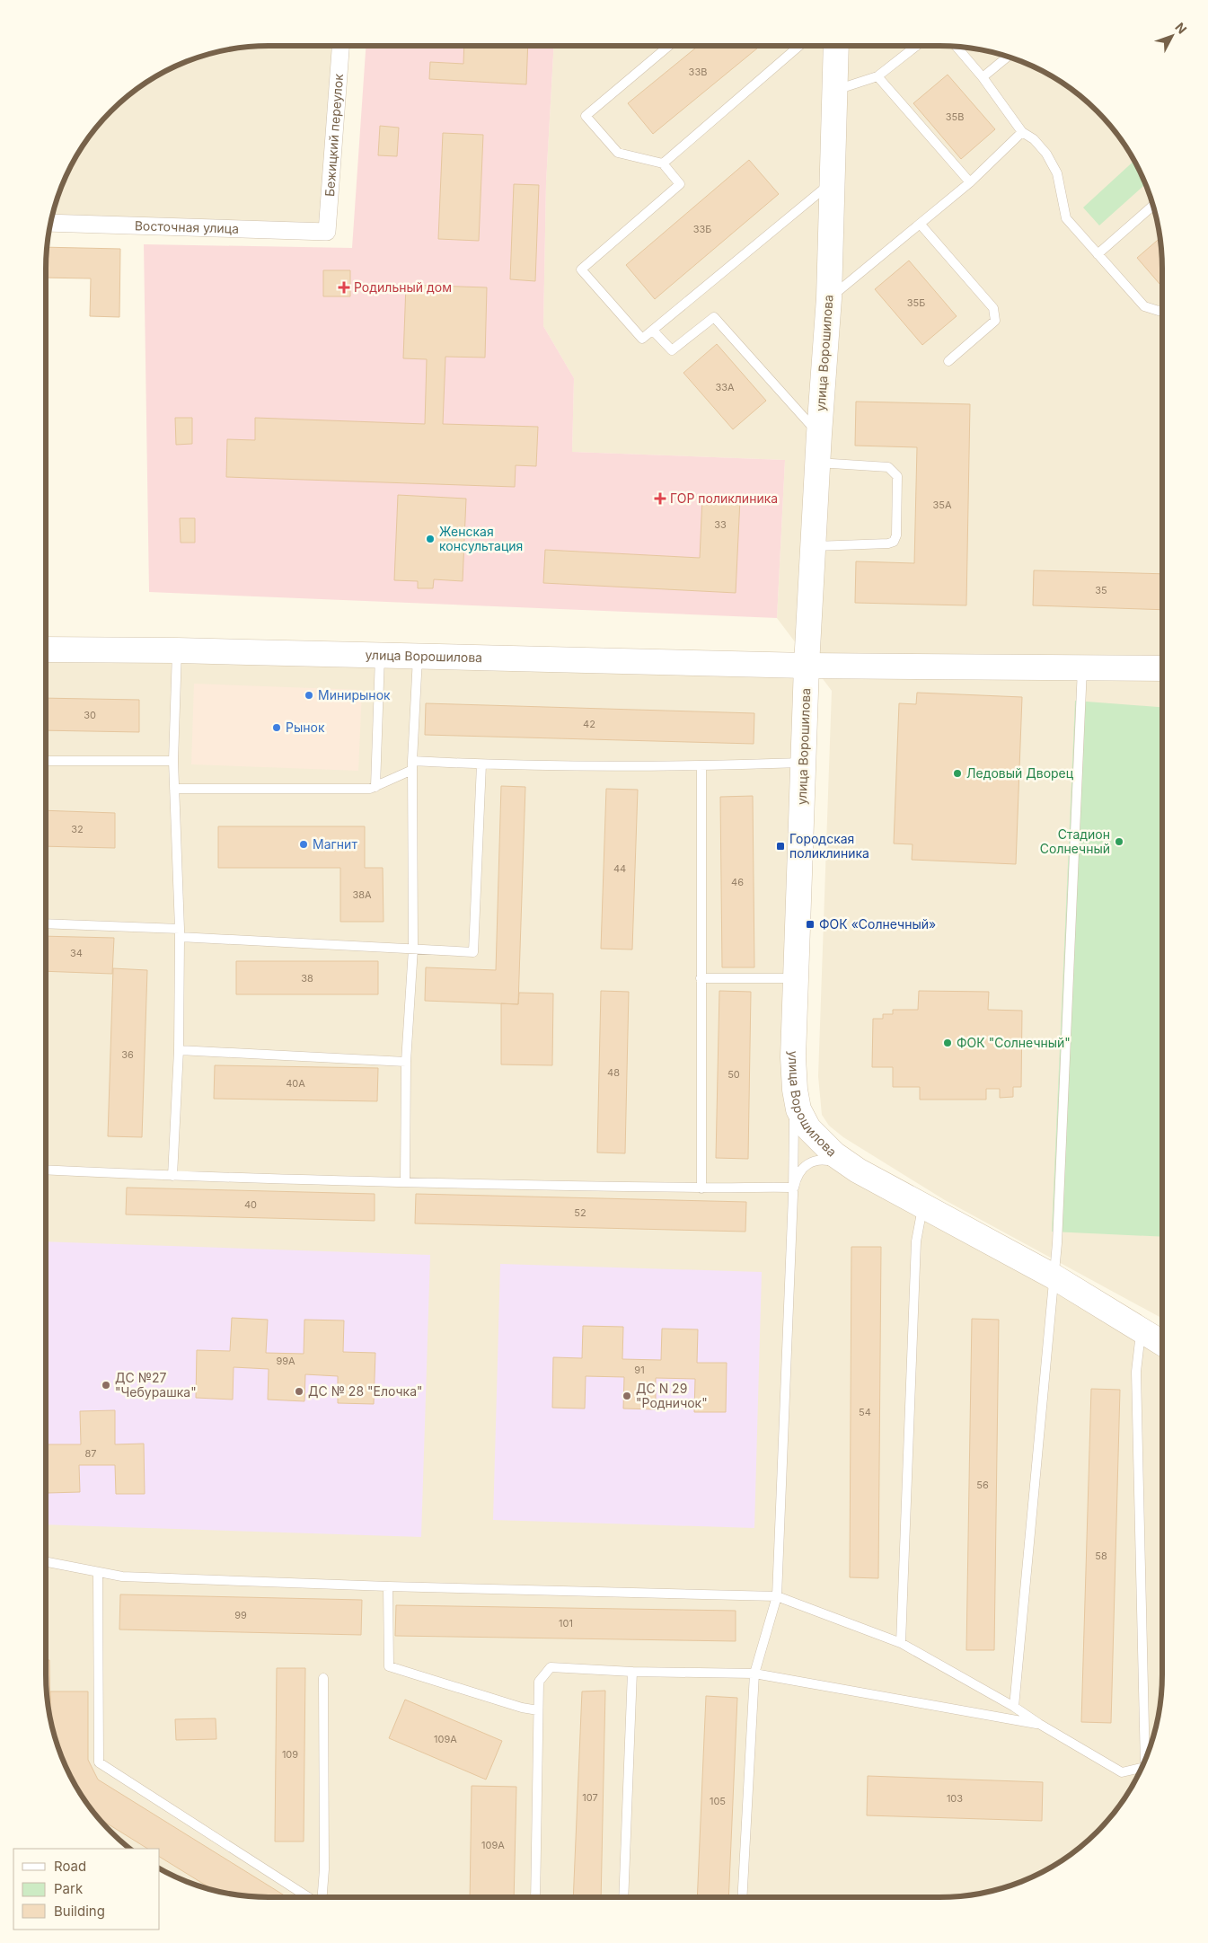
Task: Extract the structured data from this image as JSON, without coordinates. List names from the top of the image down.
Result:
{
  "streets": {
    "main road": ["улица Ворошилова"],
    "street": ["Бежицкий переулок", "Восточная улица"]
  },
  "crossings": [
    ["Бежицкий переулок", "Восточная улица"]
  ],
  "places": {
    "health": ["Родильный дом", "ГОР поликлиника"],
    "other": [
      "Женская консультация",
      "Минирынок",
      "Рынок",
      "Ледовый Дворец",
      "Стадион Солнечный",
      "Магнит",
      "ФОК \"Солнечный\"",
      "ДС №27 \"Чебурашка\"",
      "ДС № 28 \"Елочка\"",
      "ДС N 29 \"Родничок\""
    ],
    "transit": ["Городская поликлиника", "ФОК «Солнечный»"]
  },
  "house_numbers": [
    "33В",
    "35В",
    "33Б",
    "35Б",
    "33А",
    "35А",
    "33",
    "35",
    "30",
    "42",
    "32",
    "44",
    "46",
    "38А",
    "34",
    "38",
    "36",
    "48",
    "50",
    "40А",
    "40",
    "52",
    "99А",
    "91",
    "54",
    "87",
    "56",
    "58",
    "99",
    "101",
    "109А",
    "109",
    "107",
    "103",
    "105",
    "109А"
  ],
  "legend": ["Road", "Park", "Building"],
  "north": "top right"
}
